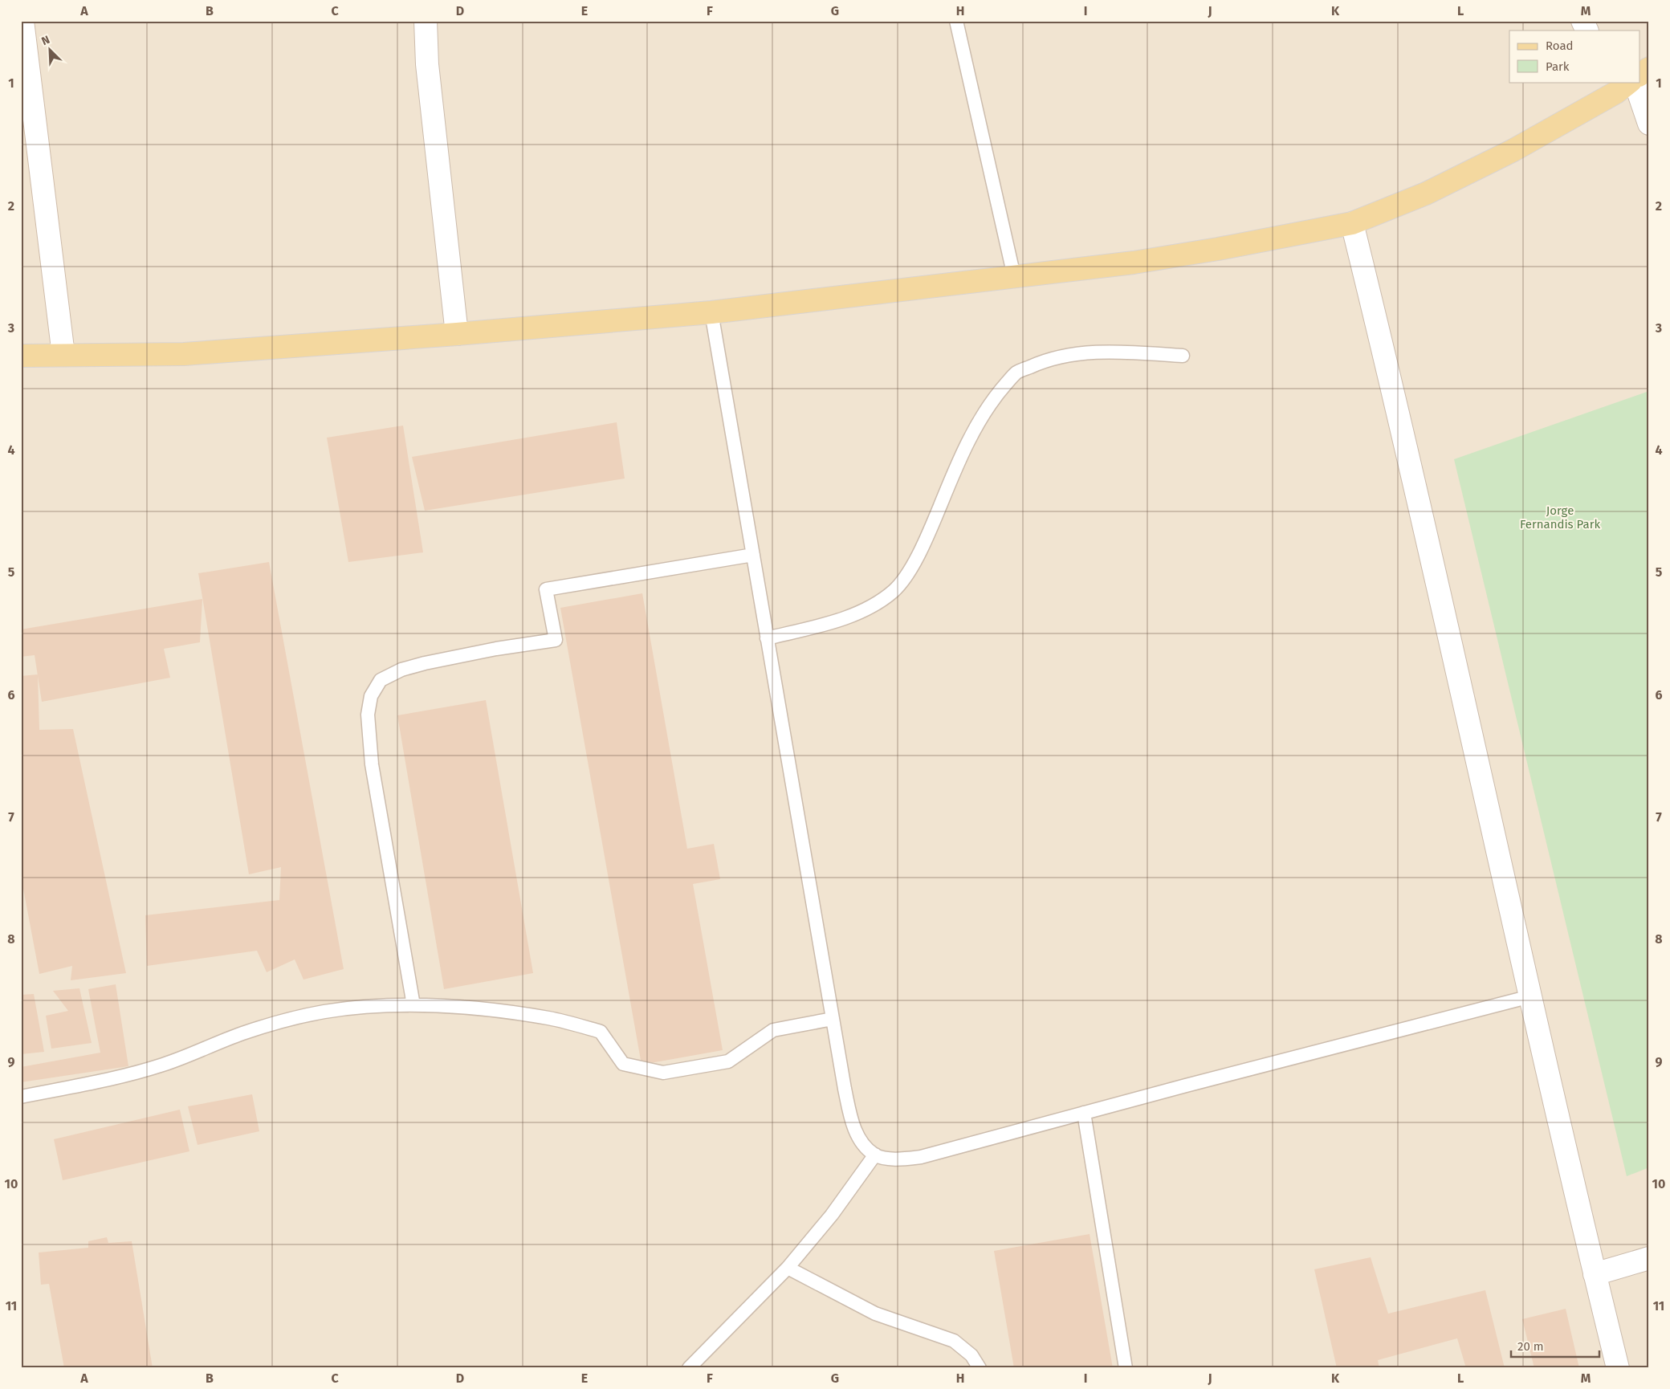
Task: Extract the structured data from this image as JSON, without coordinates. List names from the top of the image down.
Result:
{
  "parks": ["Jorge Fernandis Park"],
  "legend": ["Road", "Park"],
  "scale_bar": "20 m",
  "north": "top left",
  "grid": {
    "columns": [
      "A",
      "B",
      "C",
      "D",
      "E",
      "F",
      "G",
      "H",
      "I",
      "J",
      "K",
      "L",
      "M"
    ],
    "rows": [
      "1",
      "2",
      "3",
      "4",
      "5",
      "6",
      "7",
      "8",
      "9",
      "10",
      "11"
    ]
  }
}
